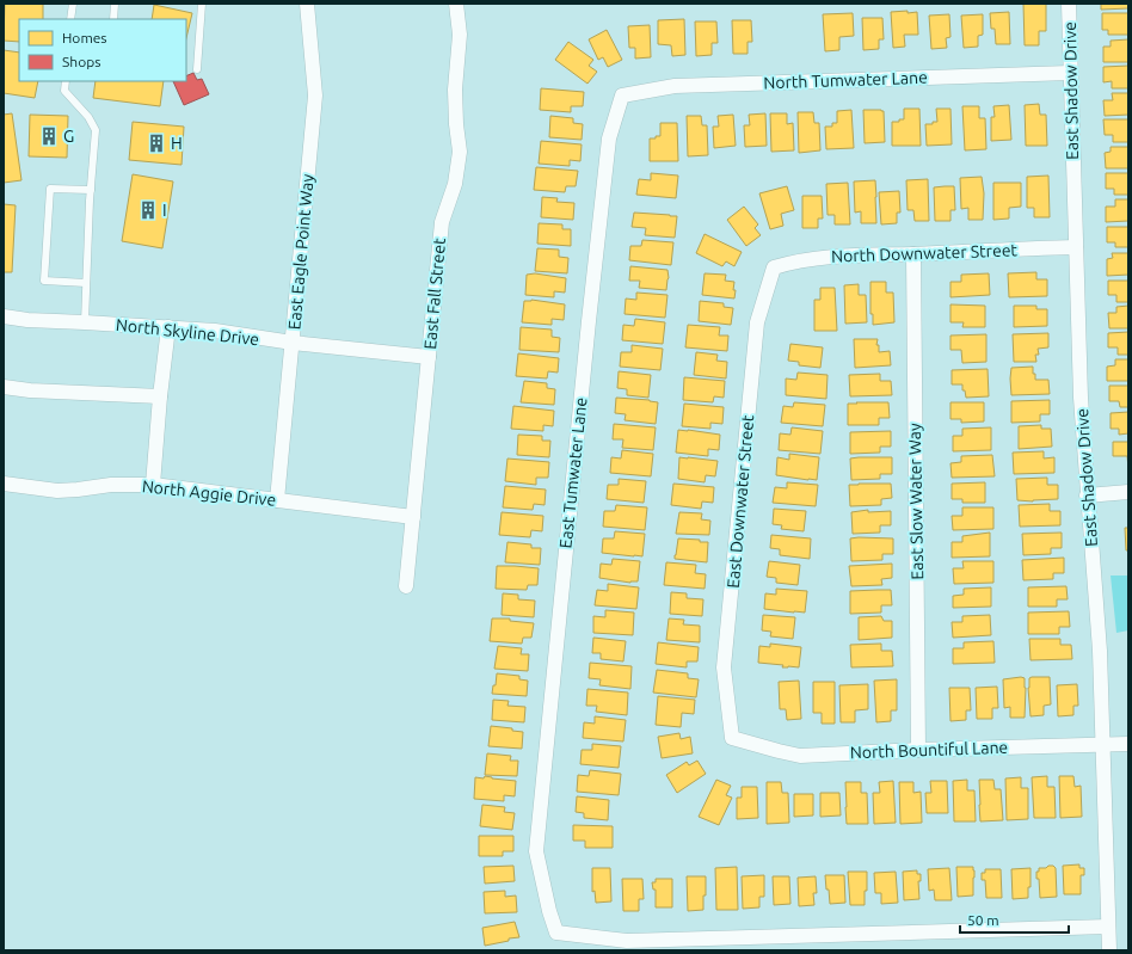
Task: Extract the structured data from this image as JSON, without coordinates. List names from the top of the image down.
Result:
{
  "streets": {
    "street": [
      "North Tumwater Lane",
      "East Shadow Drive",
      "East Eagle Point Way",
      "North Downwater Street",
      "East Fall Street",
      "North Skyline Drive",
      "East Tumwater Lane",
      "North Aggie Drive",
      "East Downwater Street",
      "East Slow Water Way",
      "North Bountiful Lane"
    ]
  },
  "crossings": [
    ["North Tumwater Lane", "East Shadow Drive"],
    ["North Tumwater Lane", "East Tumwater Lane"],
    ["East Shadow Drive", "North Downwater Street"],
    ["East Shadow Drive", "East Tumwater Lane"],
    ["East Shadow Drive", "North Bountiful Lane"],
    ["East Eagle Point Way", "North Skyline Drive"],
    ["East Eagle Point Way", "North Aggie Drive"],
    ["North Downwater Street", "East Downwater Street"],
    ["North Downwater Street", "East Slow Water Way"],
    ["East Fall Street", "North Skyline Drive"],
    ["East Fall Street", "North Aggie Drive"],
    ["East Downwater Street", "North Bountiful Lane"],
    ["East Slow Water Way", "North Bountiful Lane"]
  ],
  "places": {
    "building": ["G", "H", "I"]
  },
  "legend": ["Homes", "Shops"],
  "scale_bar": "50 m"
}
